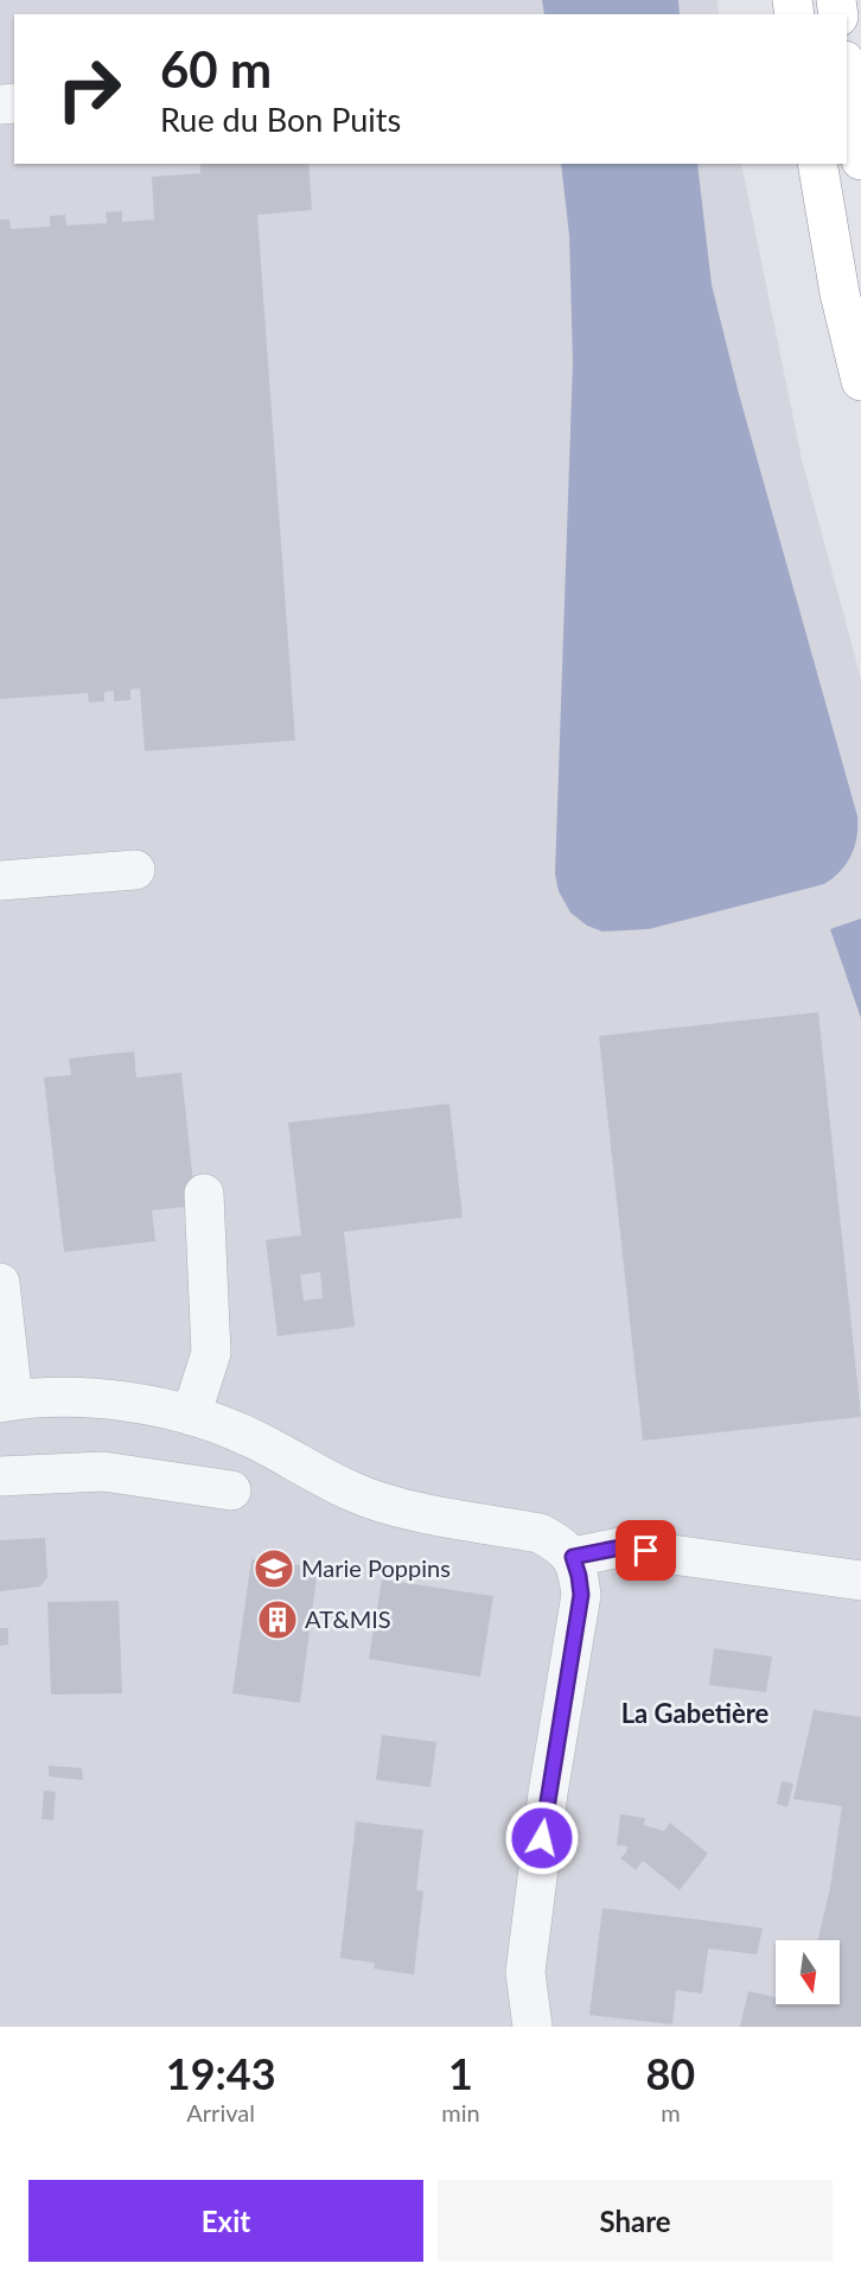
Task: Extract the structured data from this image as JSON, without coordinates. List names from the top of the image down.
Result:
{
  "districts": ["La Gabetière"],
  "places": {
    "school or university": ["Marie Poppins"],
    "building": ["AT&MIS"]
  },
  "north": "bottom",
  "page": {
    "turn": ["60 m", "Rue du Bon Puits"],
    "eta": [
      "19:43",
      "Arrival",
      "1",
      "min",
      "80",
      "m"
    ],
    "buttons": ["Exit", "Share"]
  }
}
